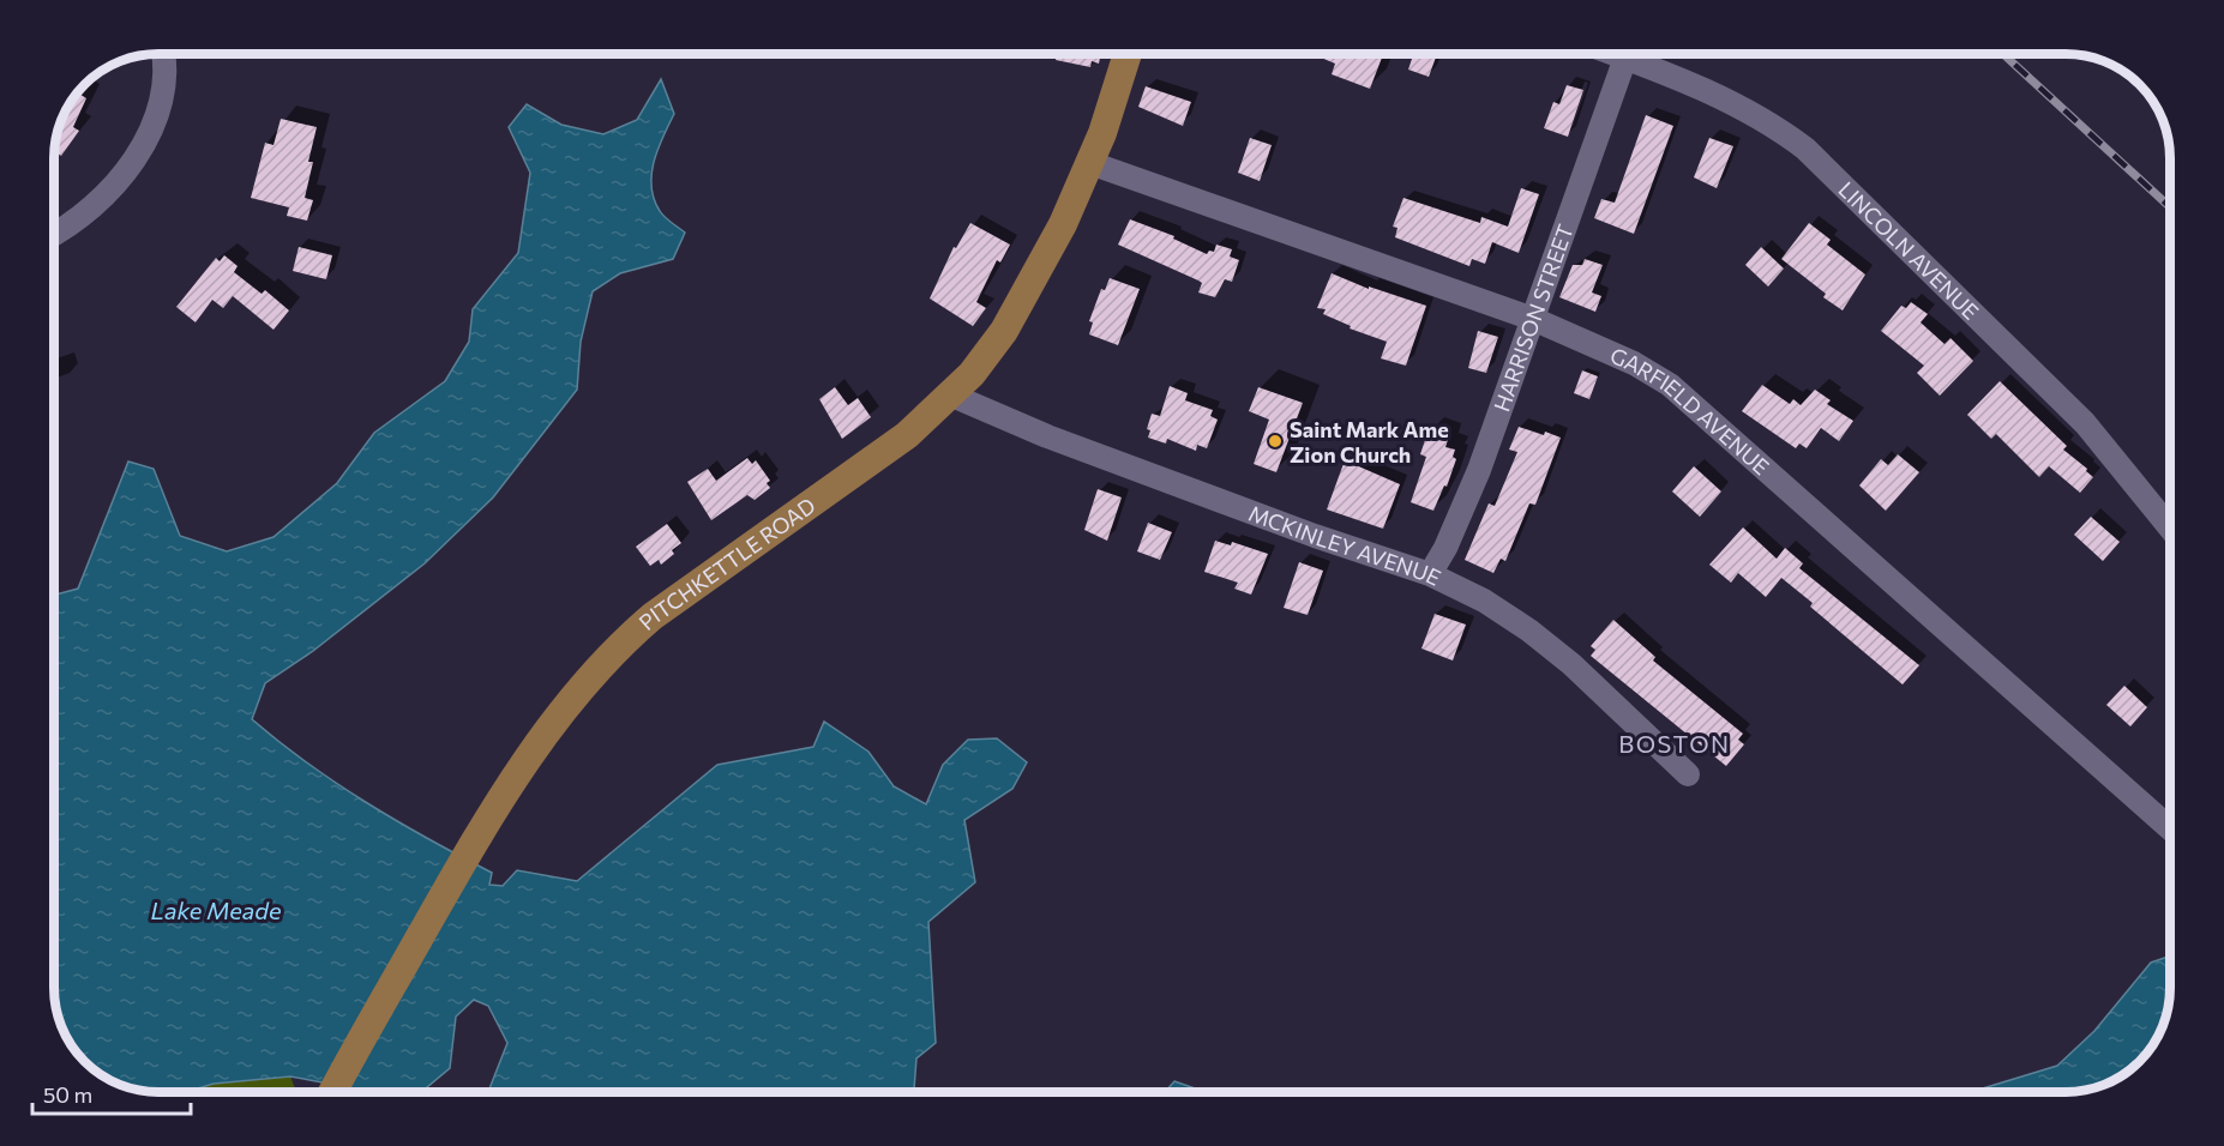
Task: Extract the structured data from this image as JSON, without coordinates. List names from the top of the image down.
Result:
{
  "streets": {
    "main road": ["PITCHKETTLE ROAD"],
    "street": [
      "LINCOLN AVENUE",
      "HARRISON STREET",
      "GARFIELD AVENUE",
      "MCKINLEY AVENUE"
    ]
  },
  "crossings": [
    ["LINCOLN AVENUE", "HARRISON STREET"],
    ["HARRISON STREET", "GARFIELD AVENUE"],
    ["HARRISON STREET", "MCKINLEY AVENUE"],
    ["GARFIELD AVENUE", "PITCHKETTLE ROAD"],
    ["MCKINLEY AVENUE", "PITCHKETTLE ROAD"]
  ],
  "districts": ["BOSTON"],
  "water": ["Lake Meade"],
  "places": ["Saint Mark Ame Zion Church"],
  "scale_bar": "50 m"
}
